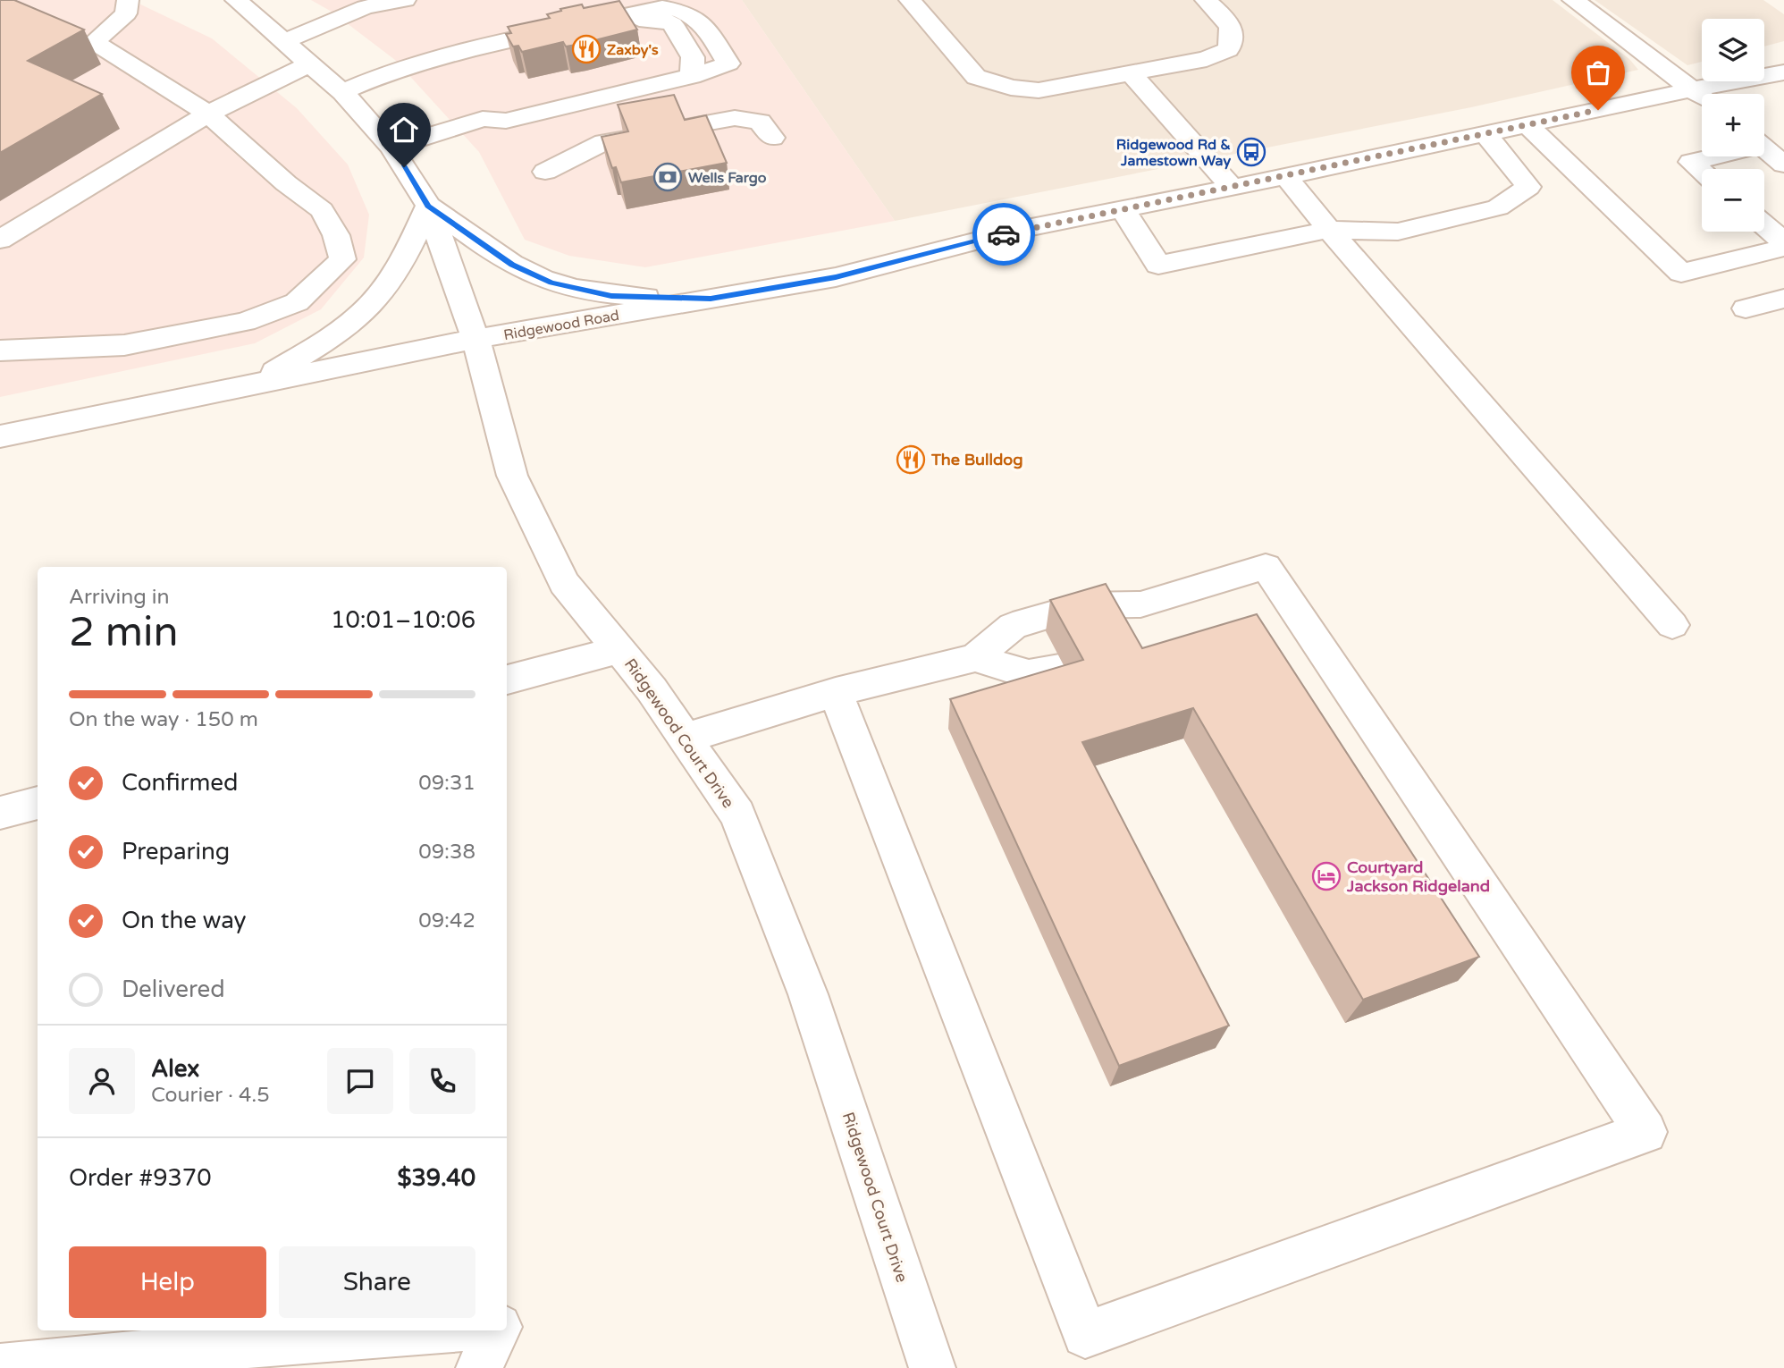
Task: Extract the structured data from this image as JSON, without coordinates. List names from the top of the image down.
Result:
{
  "streets": {
    "street": ["Ridgewood Road", "Ridgewood Court Drive"]
  },
  "crossings": [
    ["Ridgewood Road", "Ridgewood Court Drive"]
  ],
  "places": {
    "restaurant": ["Zaxby's", "The Bulldog"],
    "bus stop": ["Ridgewood Rd & Jamestown Way"],
    "bank": ["Wells Fargo"],
    "hotel": ["Courtyard Jackson Ridgeland"]
  },
  "page": {
    "map_buttons": ["+", "−"],
    "heading": ["2 min", "Arriving in", "10:01–10:06"],
    "panel": [
      "Alex",
      "Courier · 4.5",
      "Order #9370",
      "$39.40"
    ],
    "bar": "On the way · 150 m",
    "list": [
      ["Confirmed", "09:31"],
      ["Preparing", "09:38"],
      ["On the way", "09:42"],
      "Delivered"
    ],
    "buttons": ["Help", "Share"]
  }
}
